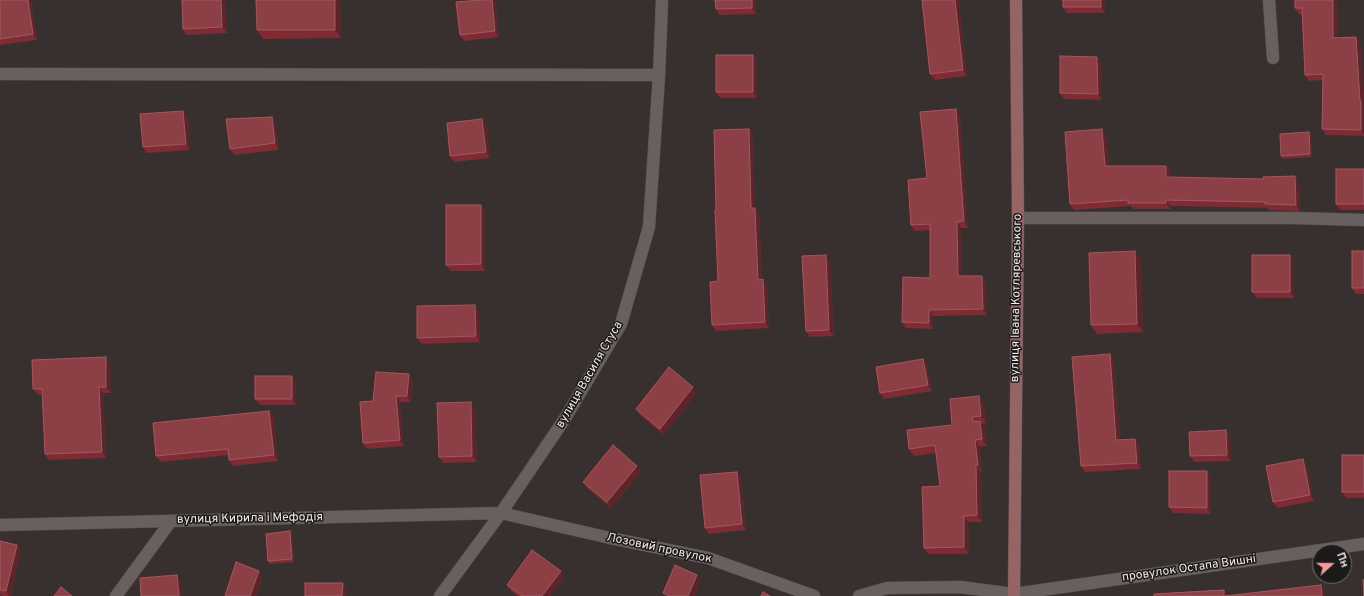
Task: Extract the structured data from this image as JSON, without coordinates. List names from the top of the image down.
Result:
{
  "streets": {
    "street": [
      "вулиця Івана Котляревського",
      "вулиця Василя Стуса",
      "вулиця Кирила і Мефодія",
      "Лозовий провулок",
      "провулок Остапа Вишні"
    ]
  },
  "crossings": [
    ["вулиця Івана Котляревського", "провулок Остапа Вишні"],
    ["вулиця Василя Стуса", "вулиця Кирила і Мефодія"],
    ["вулиця Василя Стуса", "Лозовий провулок"],
    ["вулиця Кирила і Мефодія", "Лозовий провулок"]
  ],
  "north": "right"
}
